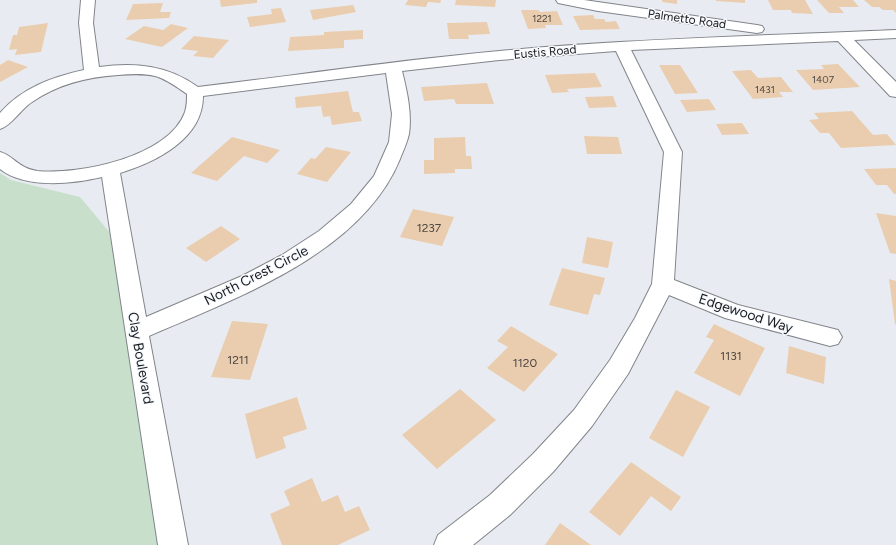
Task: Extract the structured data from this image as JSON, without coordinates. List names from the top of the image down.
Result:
{
  "streets": {
    "street": [
      "Palmetto Road",
      "Eustis Road",
      "North Crest Circle",
      "Edgewood Way",
      "Clay Boulevard"
    ]
  },
  "crossings": [
    ["Palmetto Road", "Eustis Road"],
    ["Eustis Road", "North Crest Circle"],
    ["North Crest Circle", "Clay Boulevard"]
  ],
  "house_numbers": [
    "1221",
    "1407",
    "1431",
    "1237",
    "1131",
    "1211",
    "1120"
  ]
}
